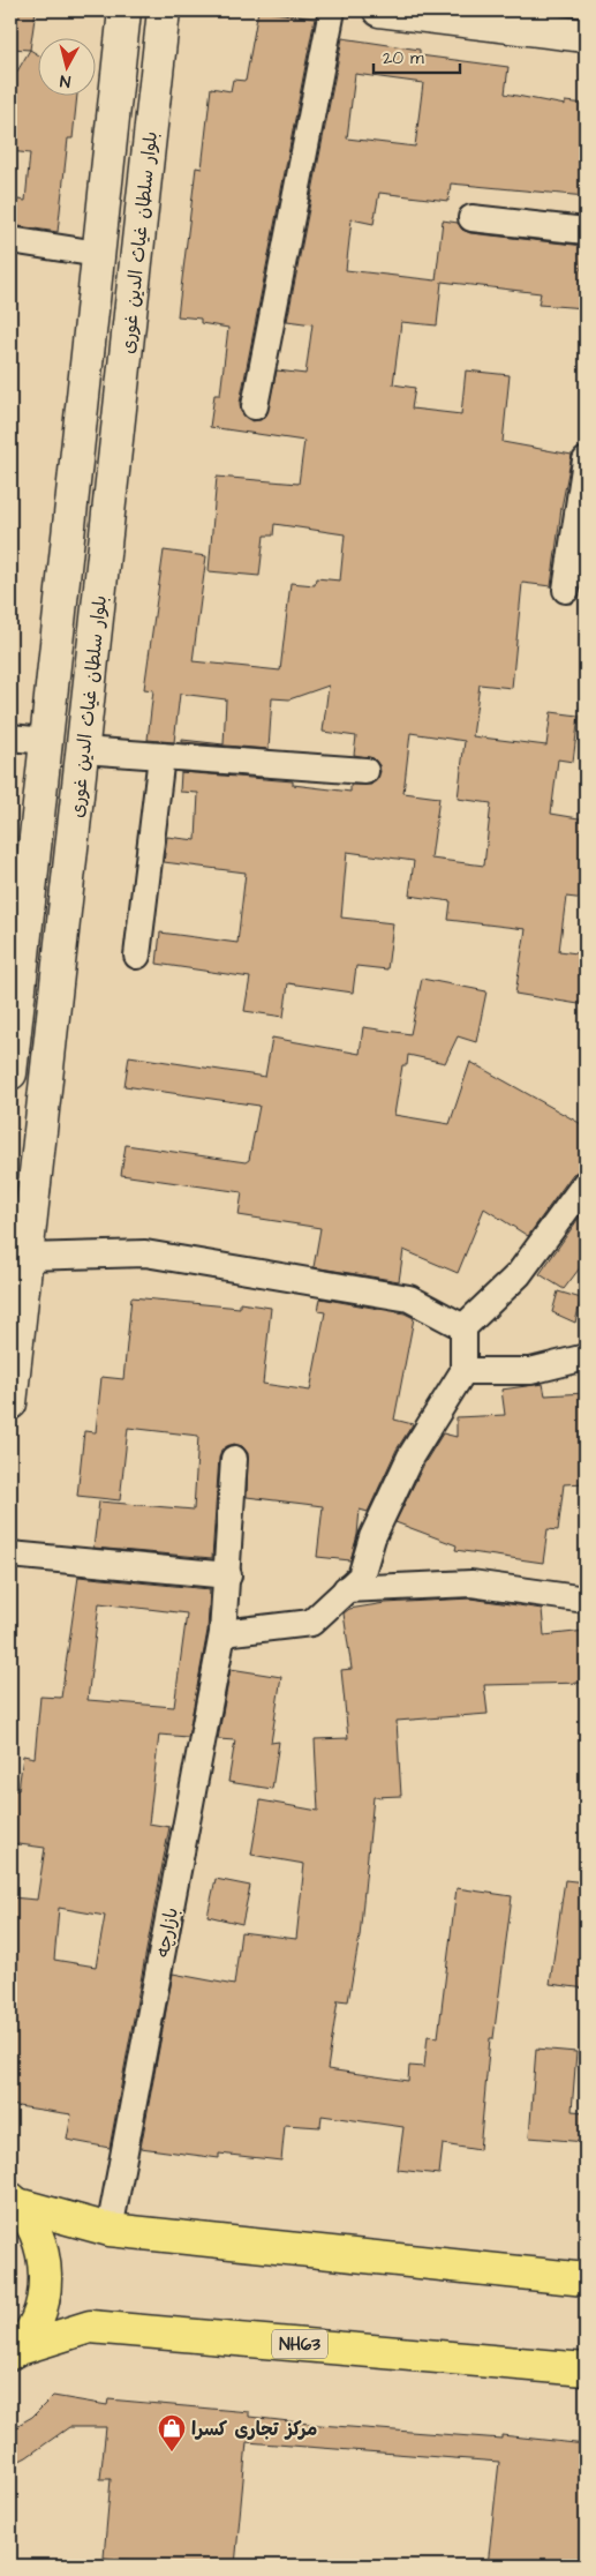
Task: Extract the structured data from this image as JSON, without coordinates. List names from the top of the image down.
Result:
{
  "streets": {
    "highway": ["NH63"],
    "street": ["بلوار سلطان غیاث الدین غوری", "بازارچه"]
  },
  "places": {
    "shop": ["مرکز تجاری کسرا"]
  },
  "scale_bar": "20 m",
  "north": "bottom"
}
